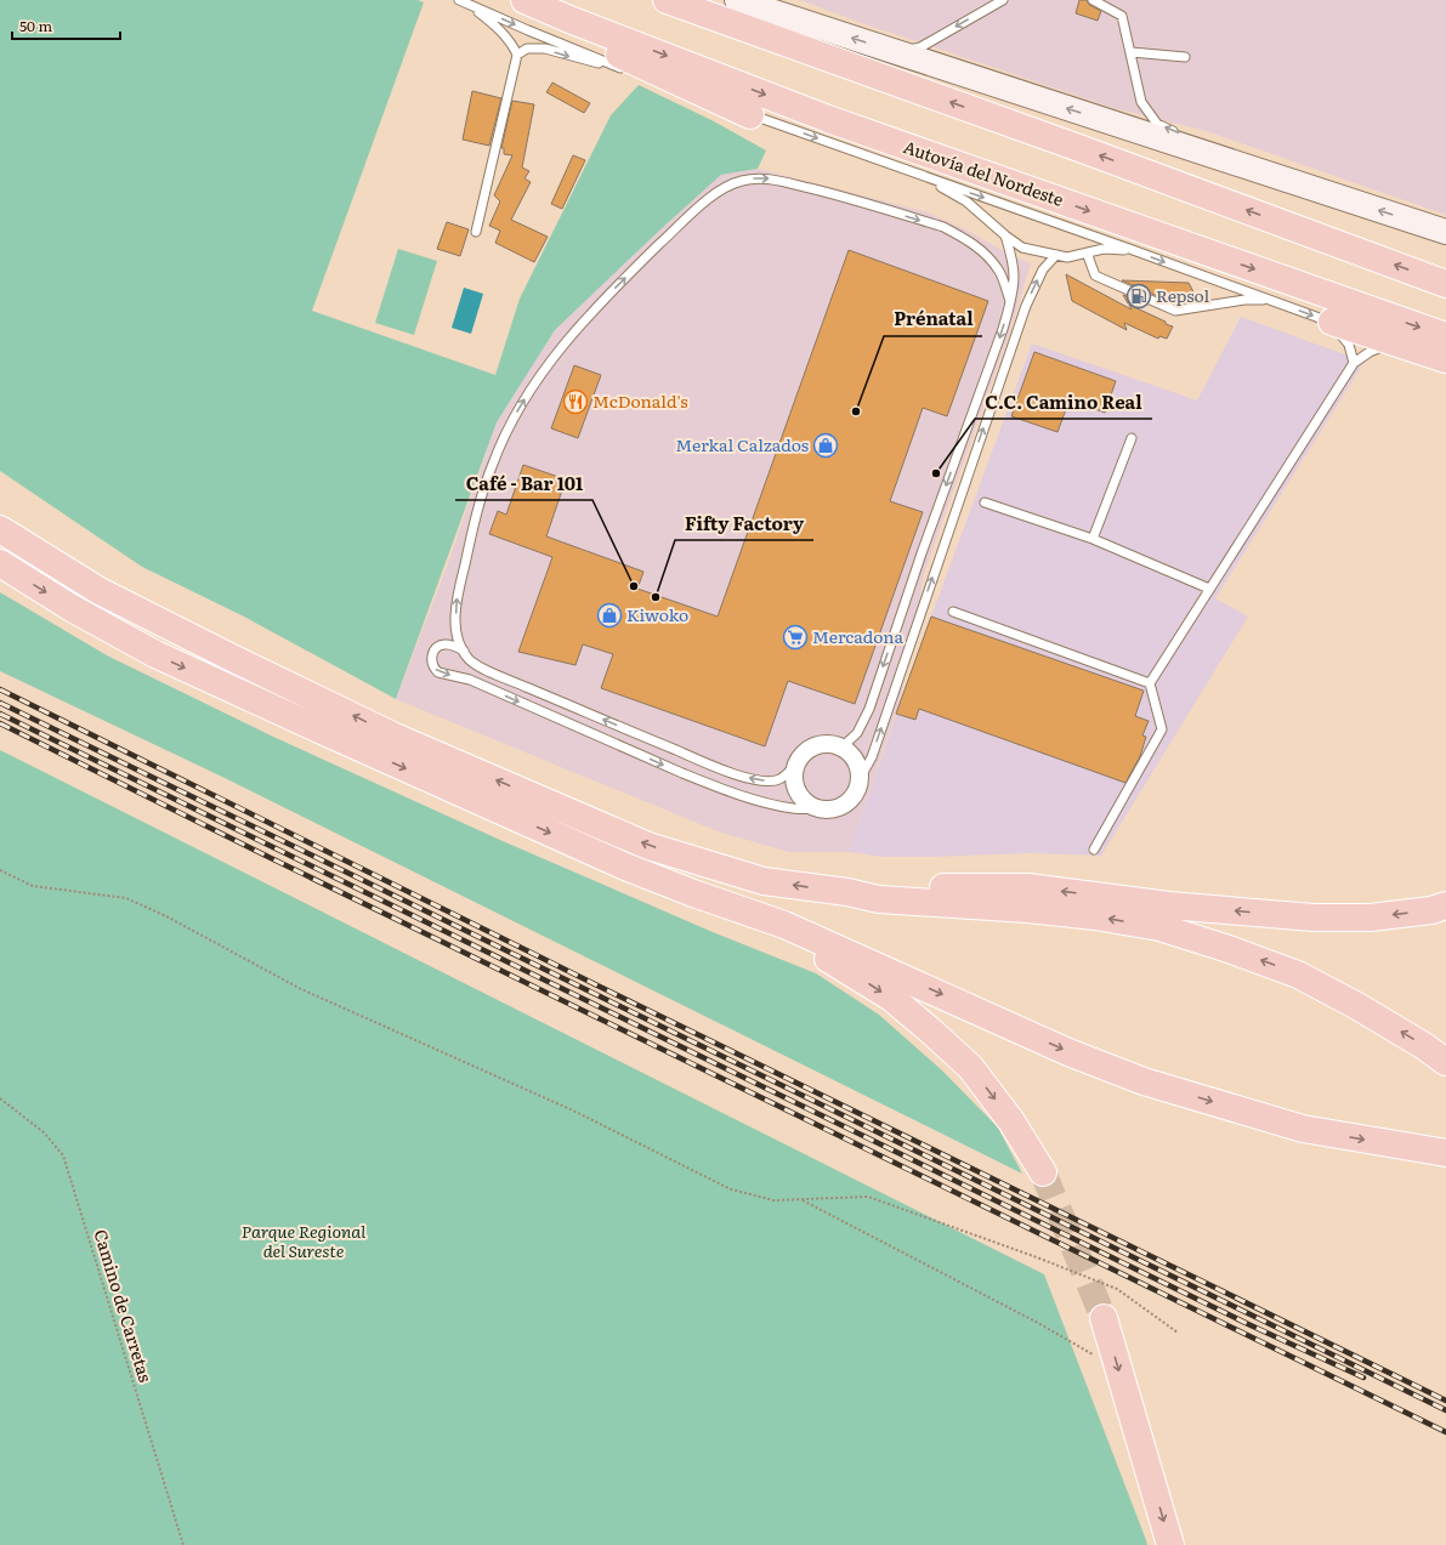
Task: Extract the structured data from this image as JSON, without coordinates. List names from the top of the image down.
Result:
{
  "streets": {
    "highway": ["Autovía del Nordeste"],
    "path": ["Camino de Carretas"]
  },
  "parks": ["Parque Regional del Sureste"],
  "places": {
    "fuel station": ["Repsol"],
    "restaurant": ["McDonald's"],
    "other": [
      "Prénatal",
      "C.C. Camino Real",
      "Café - Bar 101",
      "Fifty Factory"
    ],
    "shop": ["Merkal Calzados", "Kiwoko"],
    "supermarket": ["Mercadona"]
  },
  "scale_bar": "50 m"
}
